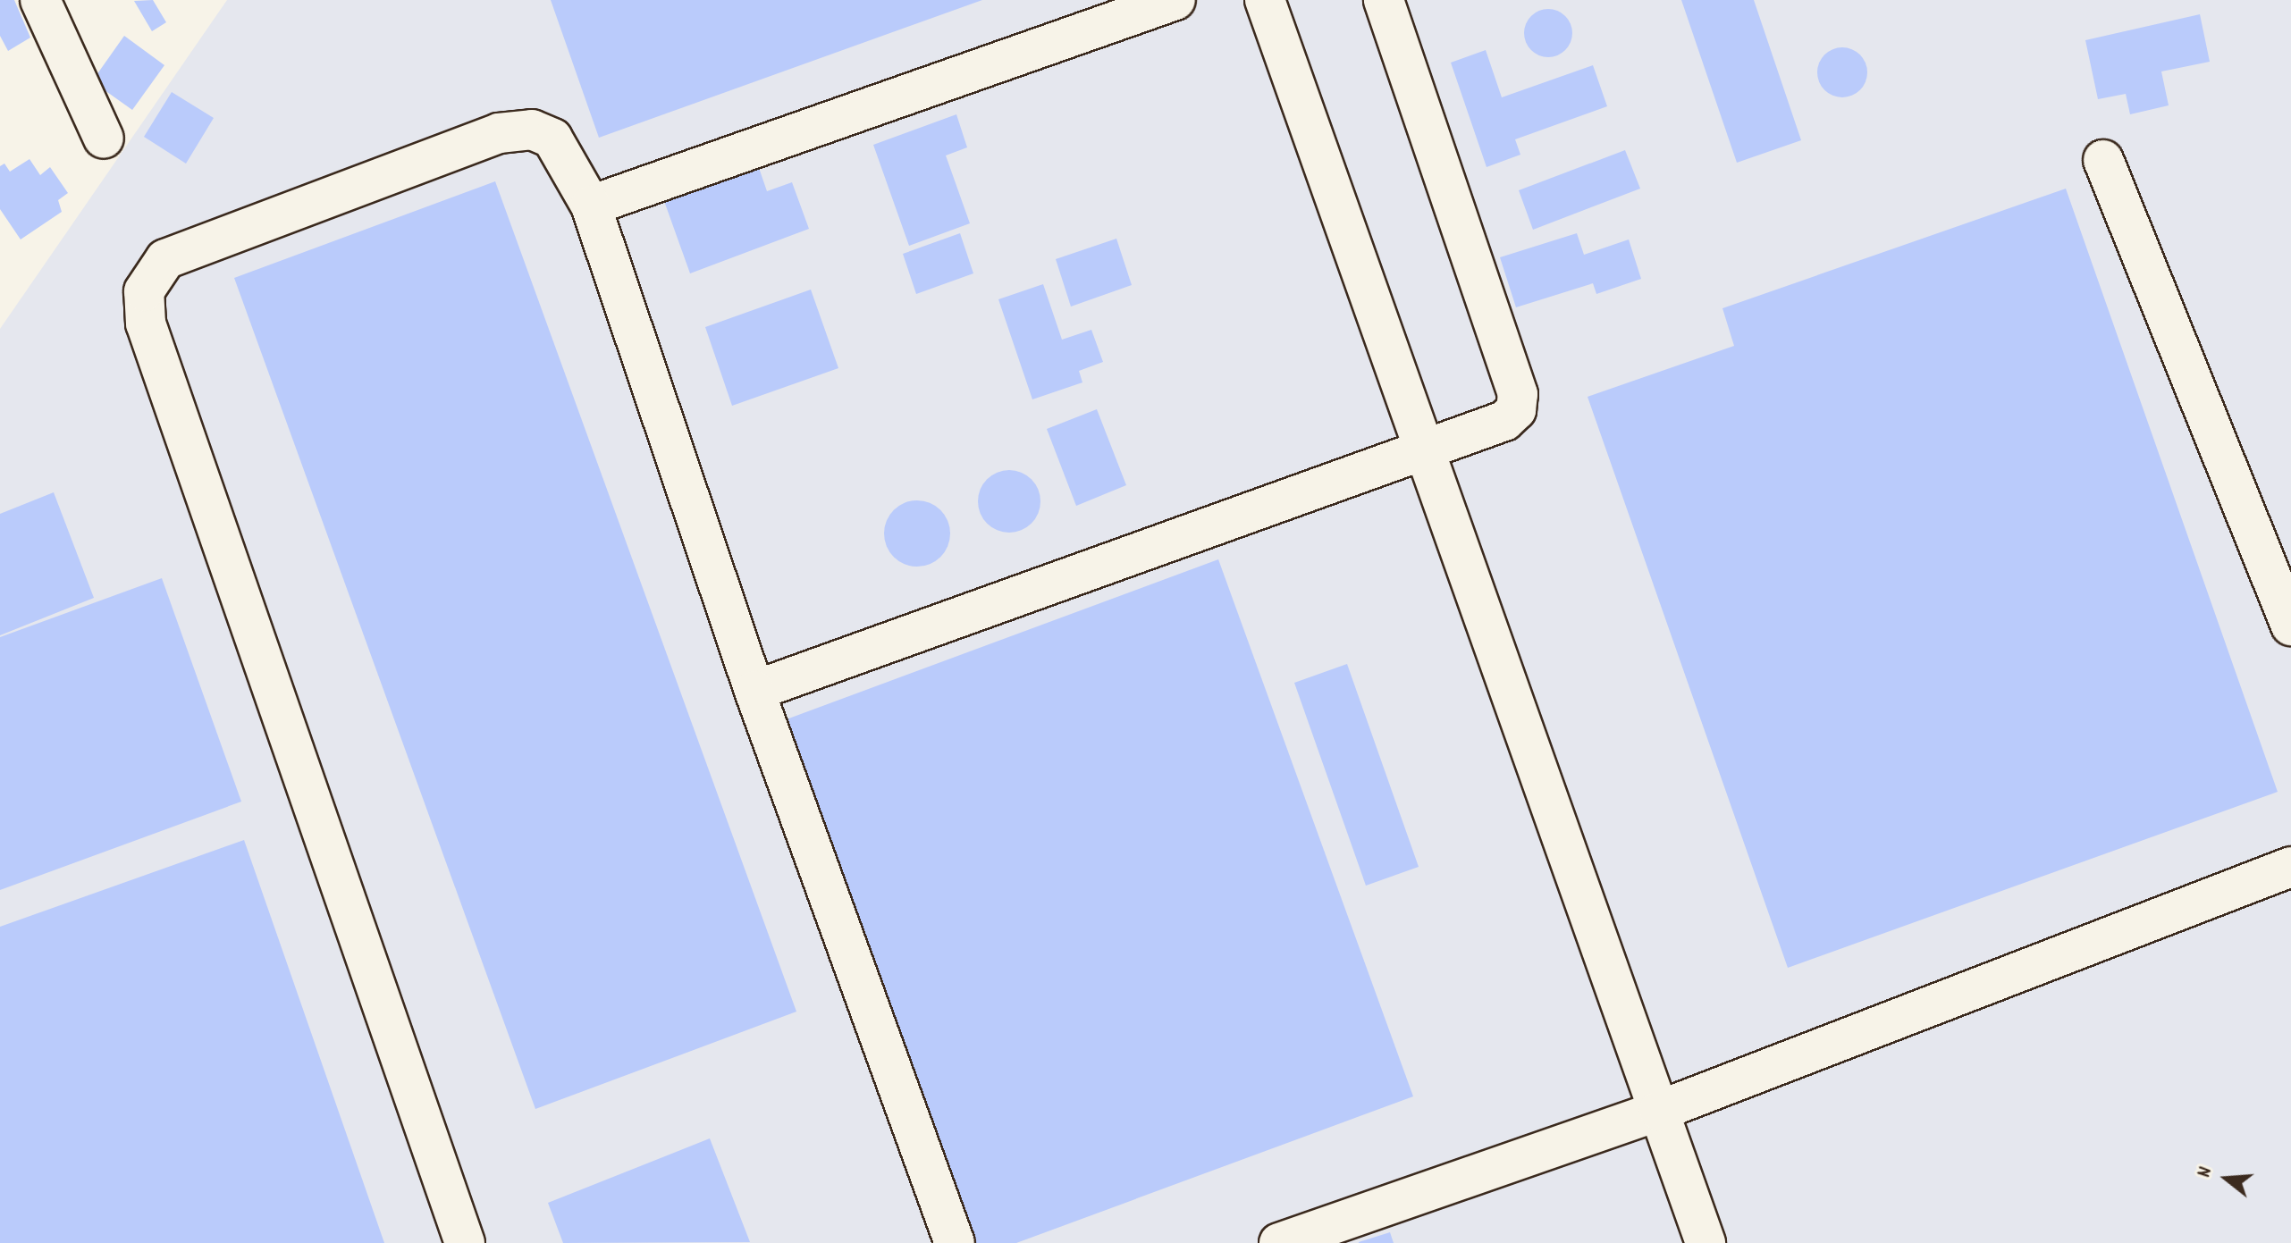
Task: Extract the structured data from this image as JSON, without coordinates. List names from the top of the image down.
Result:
{
  "north": "left"
}
